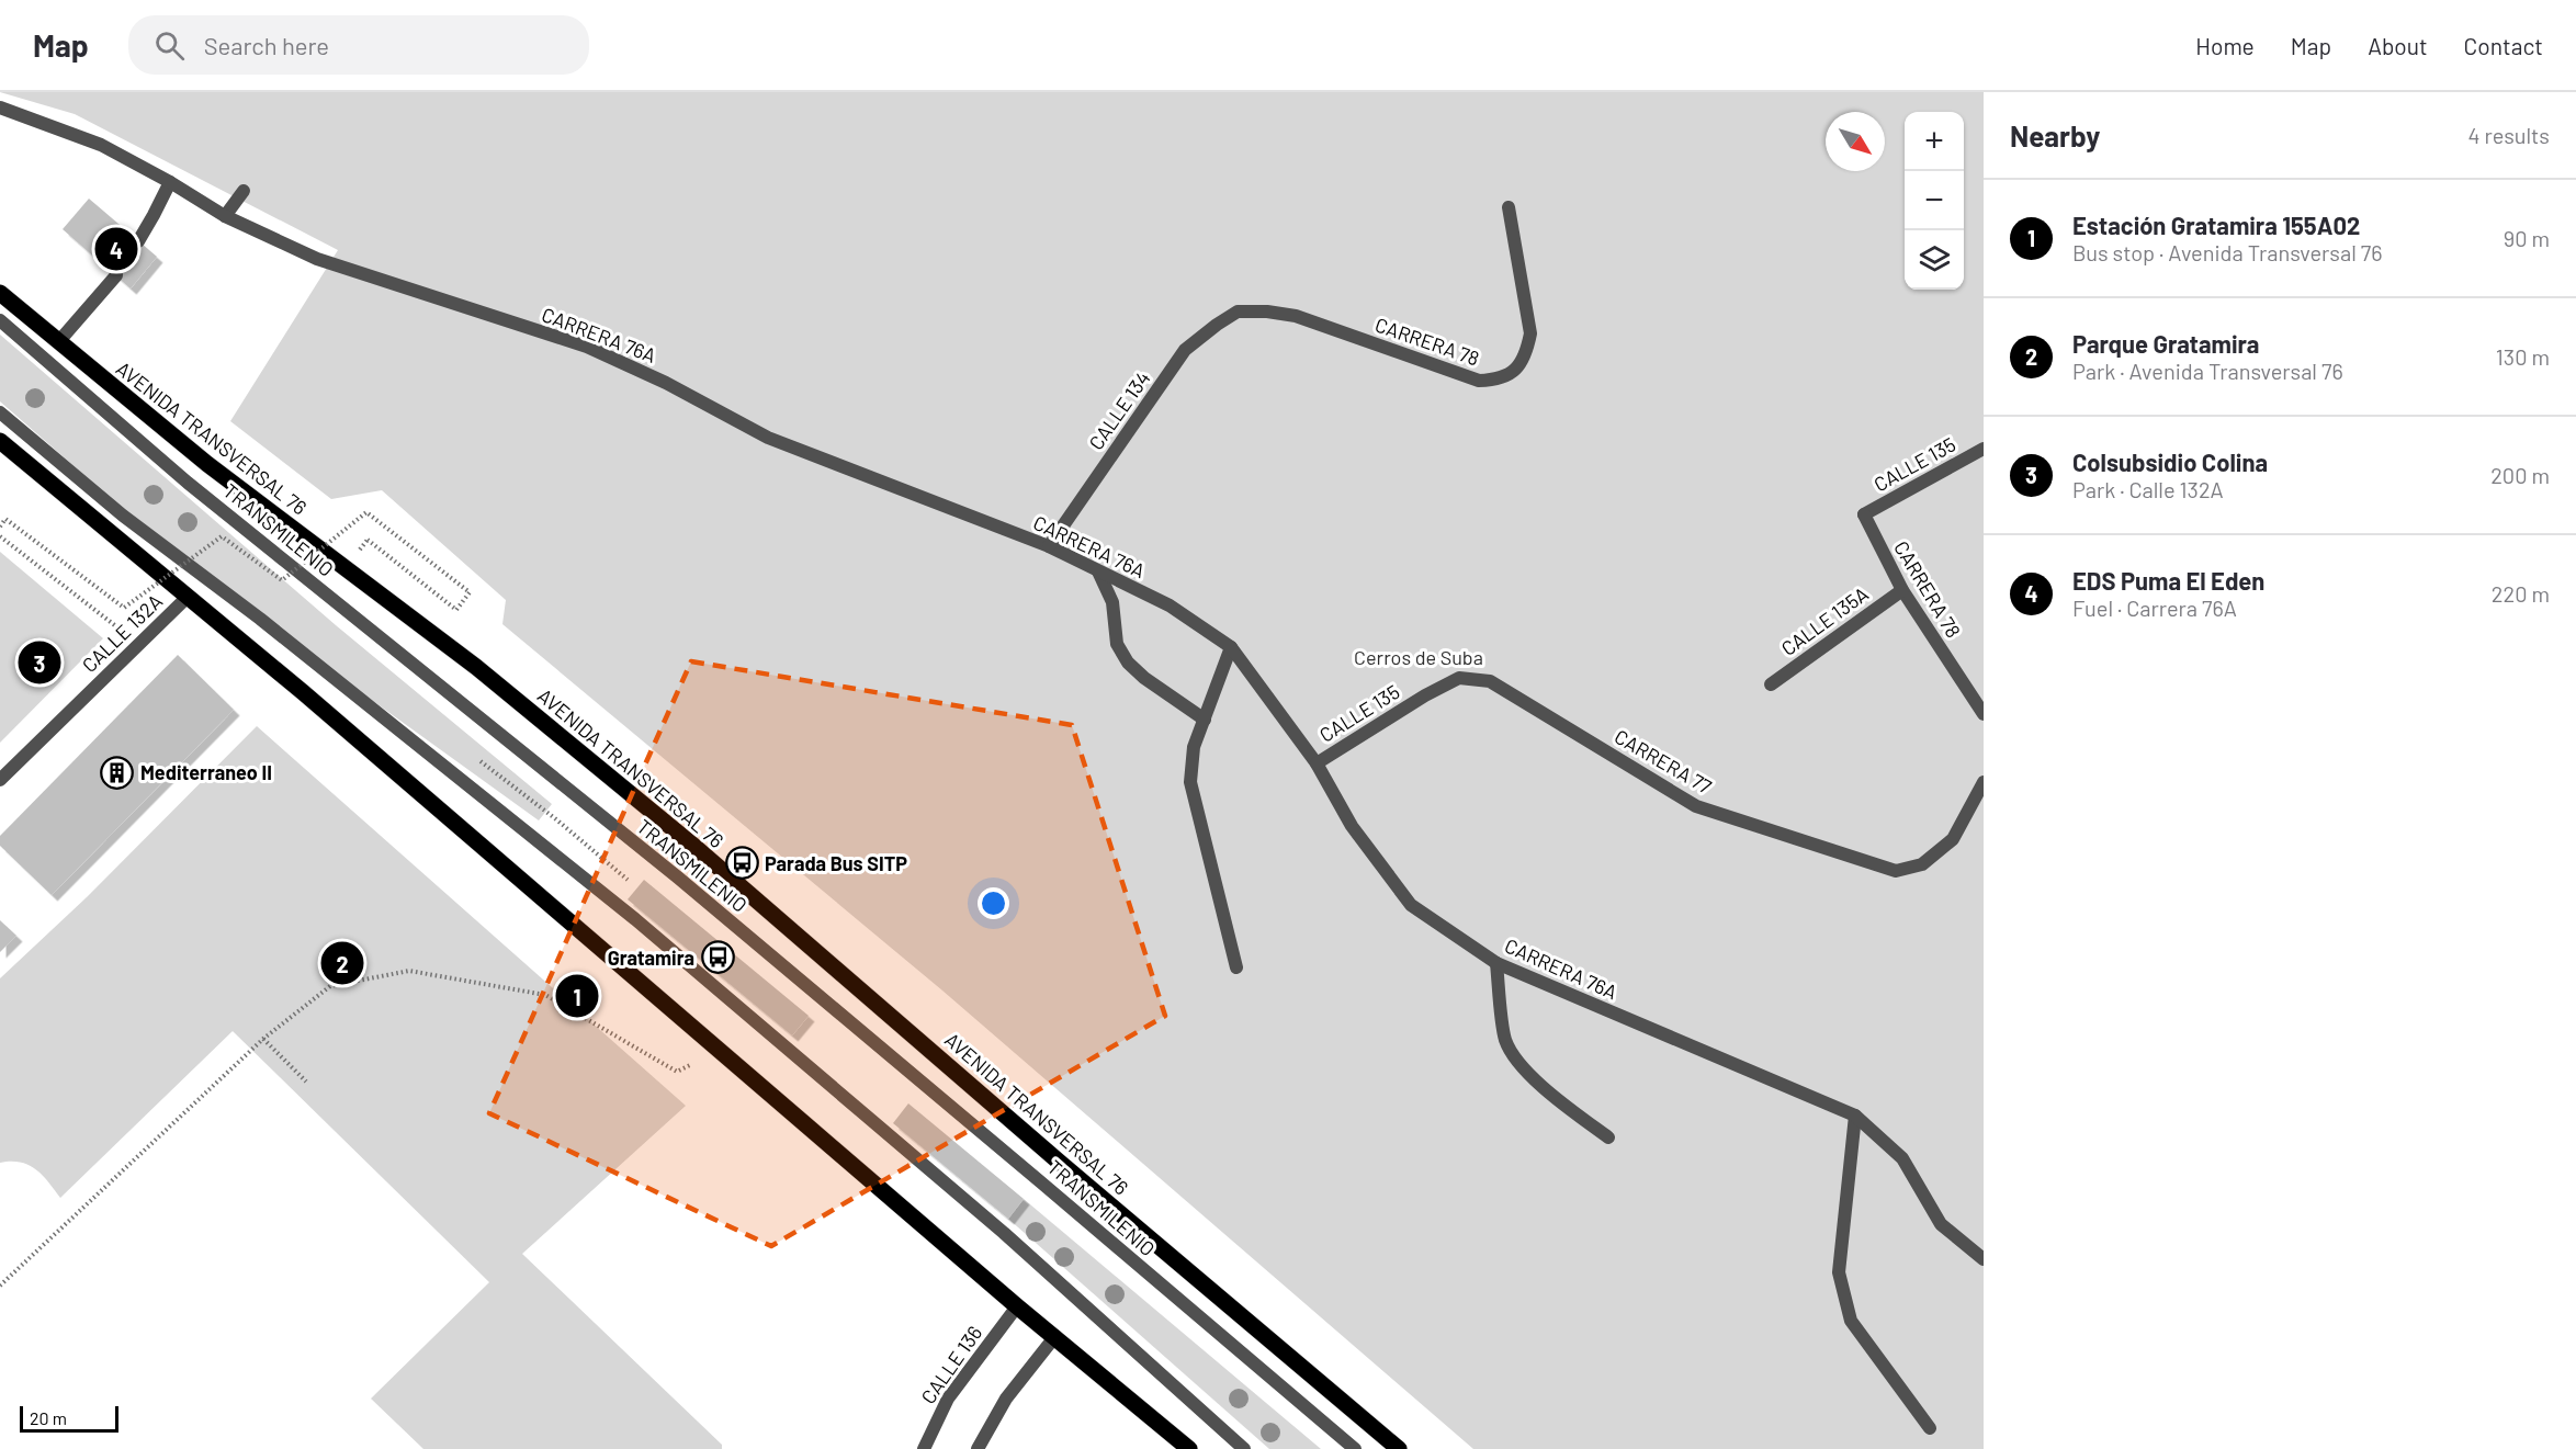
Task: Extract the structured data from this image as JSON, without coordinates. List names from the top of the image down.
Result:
{
  "streets": {
    "main road": ["AVENIDA TRANSVERSAL 76"],
    "street": [
      "CARRERA 76A",
      "CARRERA 78",
      "CALLE 134",
      "CALLE 135",
      "TRANSMILENIO",
      "CALLE 135A",
      "CALLE 132A",
      "CARRERA 77",
      "CALLE 136"
    ]
  },
  "crossings": [
    ["CARRERA 76A", "CALLE 134"],
    ["CARRERA 76A", "CALLE 135"],
    ["CARRERA 78", "CALLE 134"],
    ["CARRERA 78", "CALLE 135"],
    ["CARRERA 78", "CALLE 135A"],
    ["CALLE 135", "CARRERA 77"]
  ],
  "parks": ["Cerros de Suba"],
  "places": {
    "building": ["Mediterraneo II"],
    "bus stop": ["Parada Bus SITP", "Gratamira"]
  },
  "scale_bar": "20 m",
  "north": "bottom right",
  "page": {
    "header": "Map",
    "search": "Search here",
    "nav": [
      "Home",
      "Map",
      "About",
      "Contact"
    ],
    "heading": ["Nearby", "4 results"],
    "map_buttons": ["+", "−"],
    "list": [
      {
        "mark": "1",
        "name": "Estación Gratamira 155A02",
        "note": "Bus stop · Avenida Transversal 76",
        "value": "90 m"
      },
      {
        "mark": "2",
        "name": "Parque Gratamira",
        "note": "Park · Avenida Transversal 76",
        "value": "130 m"
      },
      {
        "mark": "3",
        "name": "Colsubsidio Colina",
        "note": "Park · Calle 132A",
        "value": "200 m"
      },
      {
        "mark": "4",
        "name": "EDS Puma El Eden",
        "note": "Fuel · Carrera 76A",
        "value": "220 m"
      }
    ],
    "pins": [
      "4",
      "3",
      "2",
      "1"
    ],
    "scale": "20 m"
  }
}
